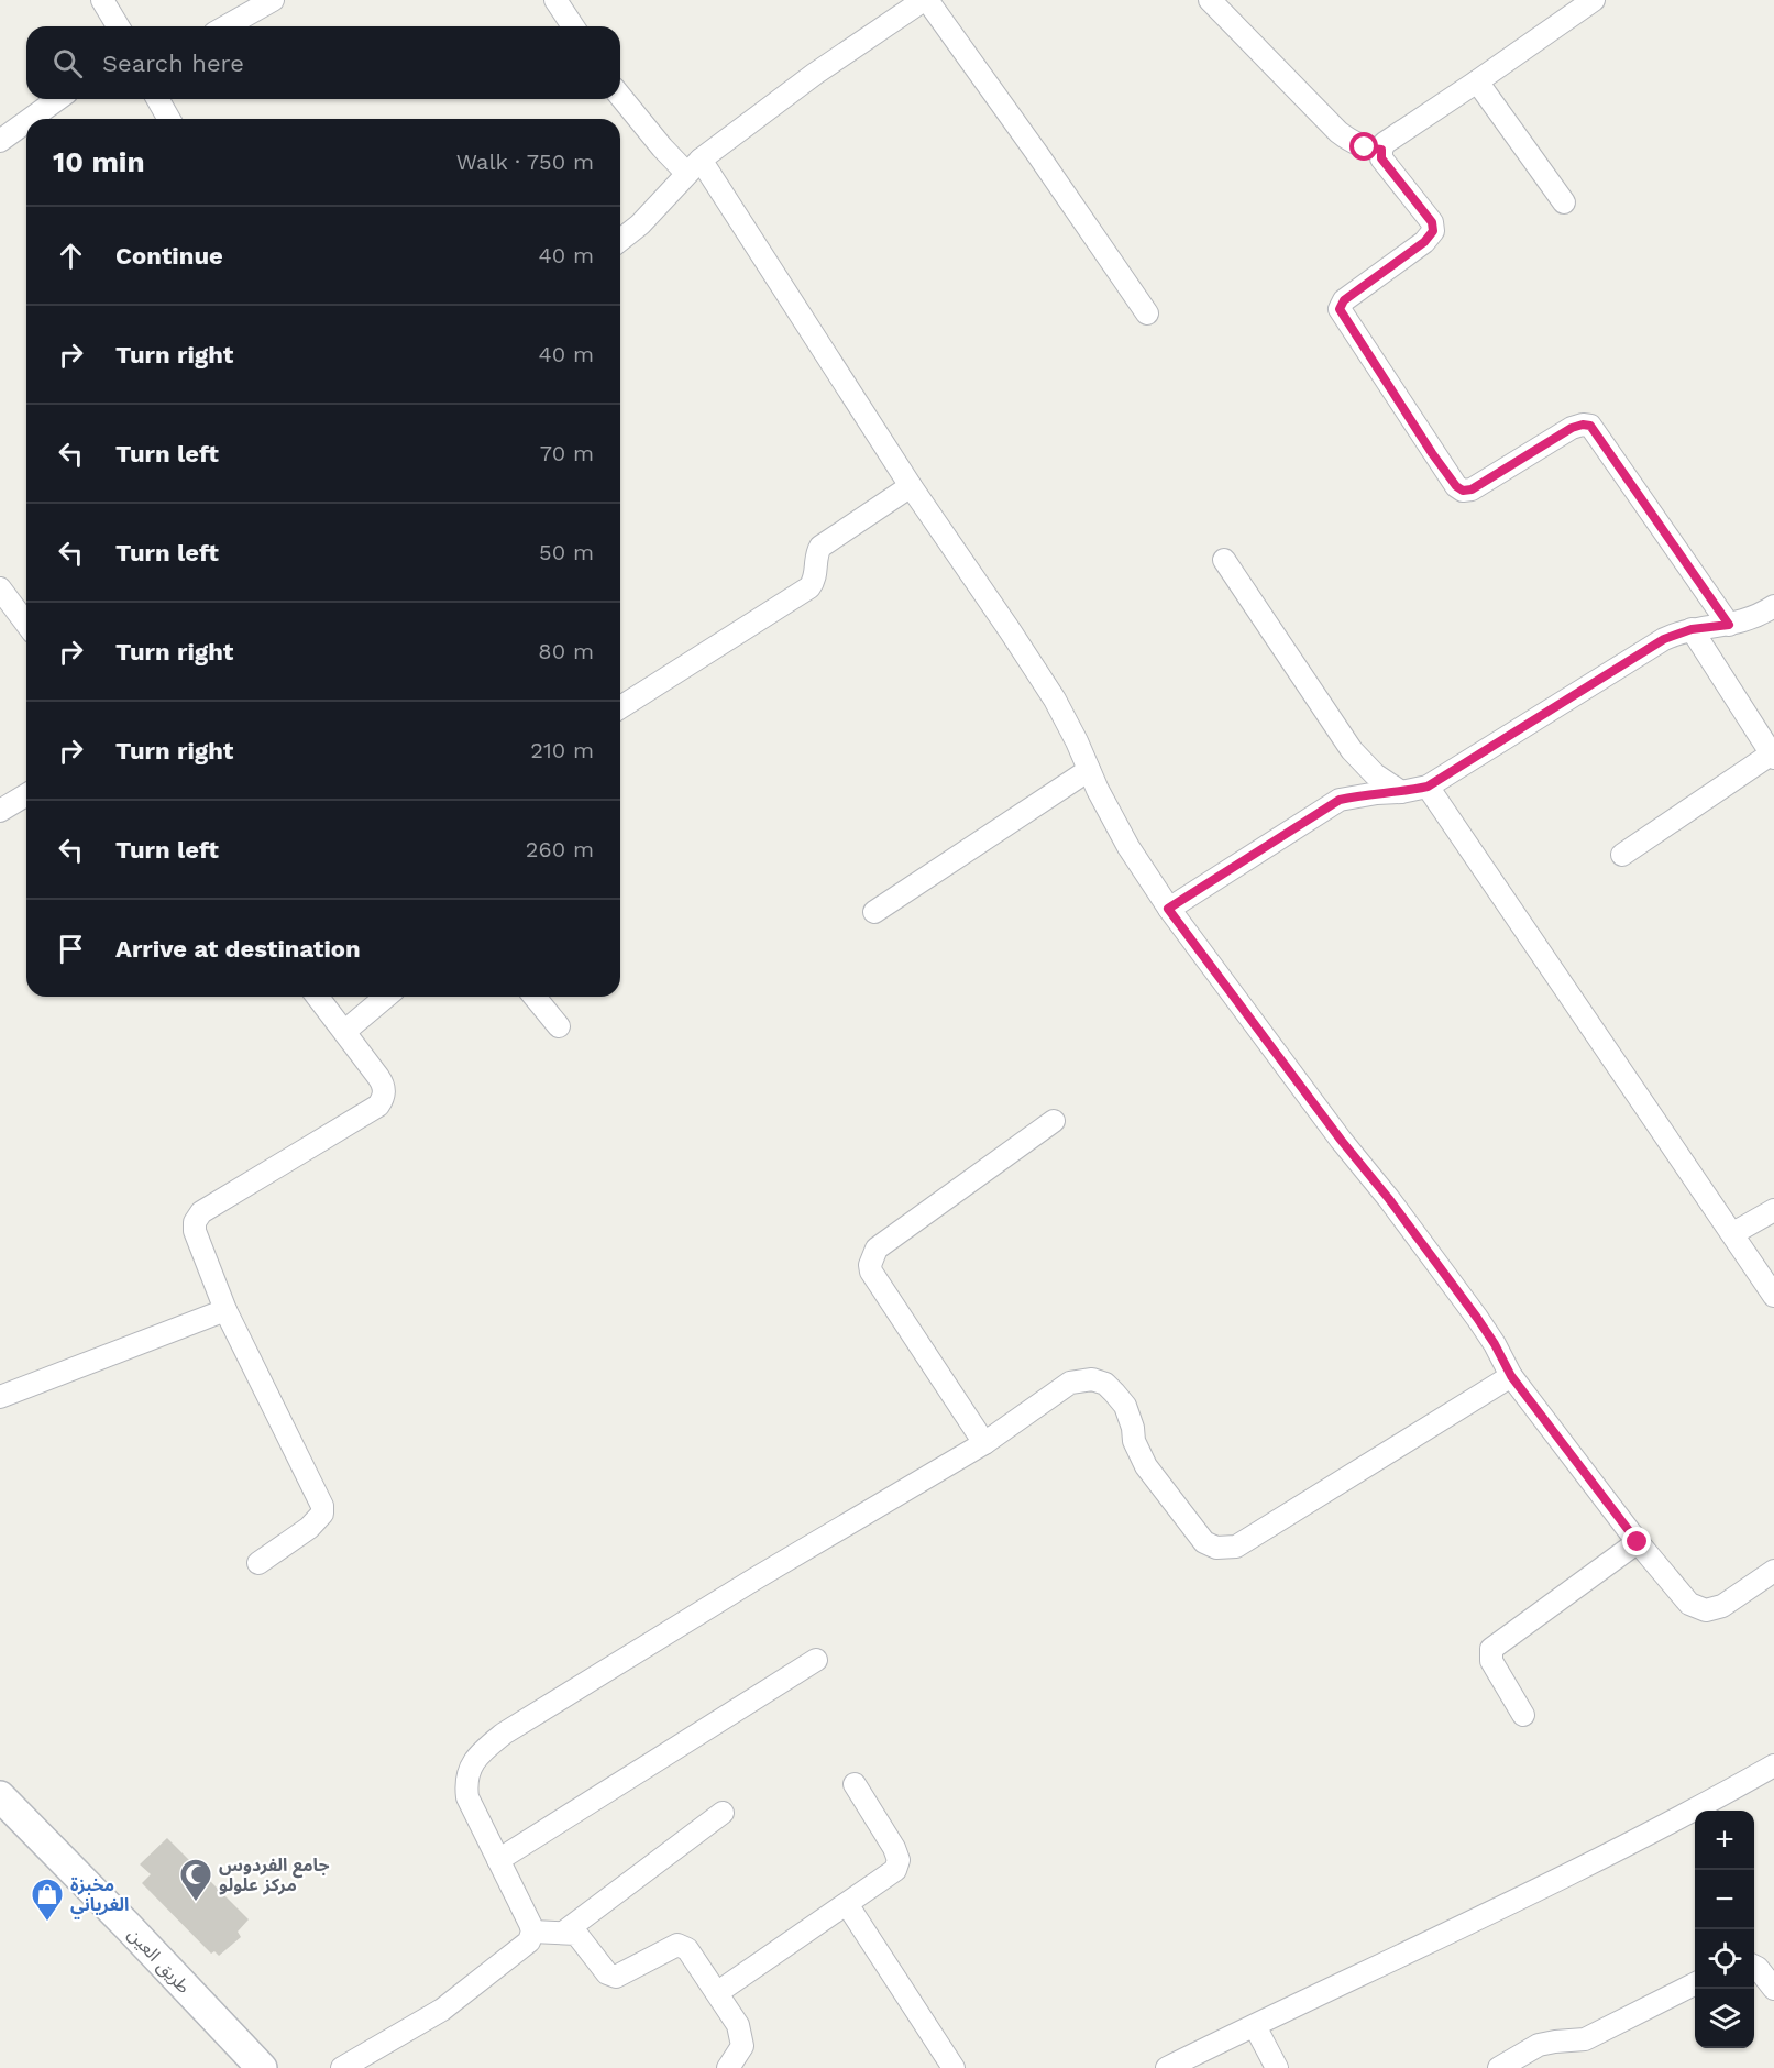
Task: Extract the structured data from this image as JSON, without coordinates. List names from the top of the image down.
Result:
{
  "streets": {
    "main road": ["طريق العين"]
  },
  "places": {
    "mosque": ["جامع الفردوس مركز علولو"],
    "shop": ["مخبزة الغرياني"]
  },
  "page": {
    "search": "Search here",
    "heading": ["10 min", "Walk · 750 m"],
    "list": [
      ["Continue", "40 m"],
      ["Turn right", "40 m"],
      ["Turn left", "70 m"],
      ["Turn left", "50 m"],
      ["Turn right", "80 m"],
      ["Turn right", "210 m"],
      ["Turn left", "260 m"],
      "Arrive at destination"
    ],
    "map_buttons": ["+", "−"]
  }
}
